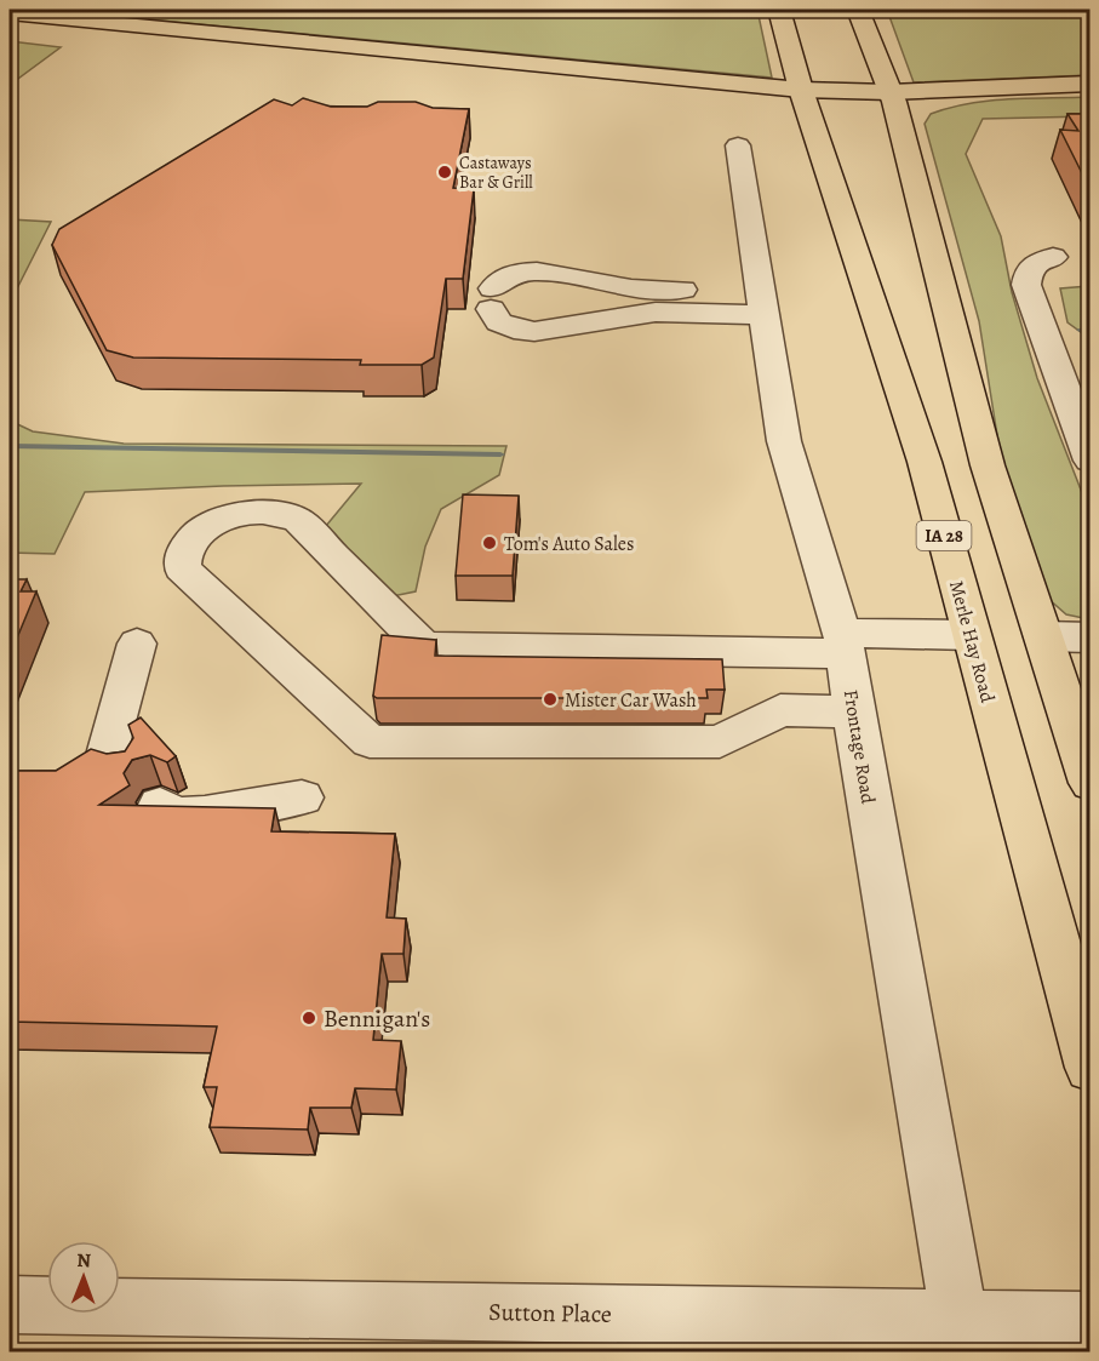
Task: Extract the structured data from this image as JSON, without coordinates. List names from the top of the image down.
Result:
{
  "streets": {
    "main road": ["IA 28", "Merle Hay Road"],
    "street": ["Frontage Road", "Sutton Place"]
  },
  "crossings": [
    ["Frontage Road", "Sutton Place"]
  ],
  "places": [
    "Castaways Bar & Grill",
    "Tom's Auto Sales",
    "Mister Car Wash",
    "Bennigan's"
  ],
  "north": "top"
}
